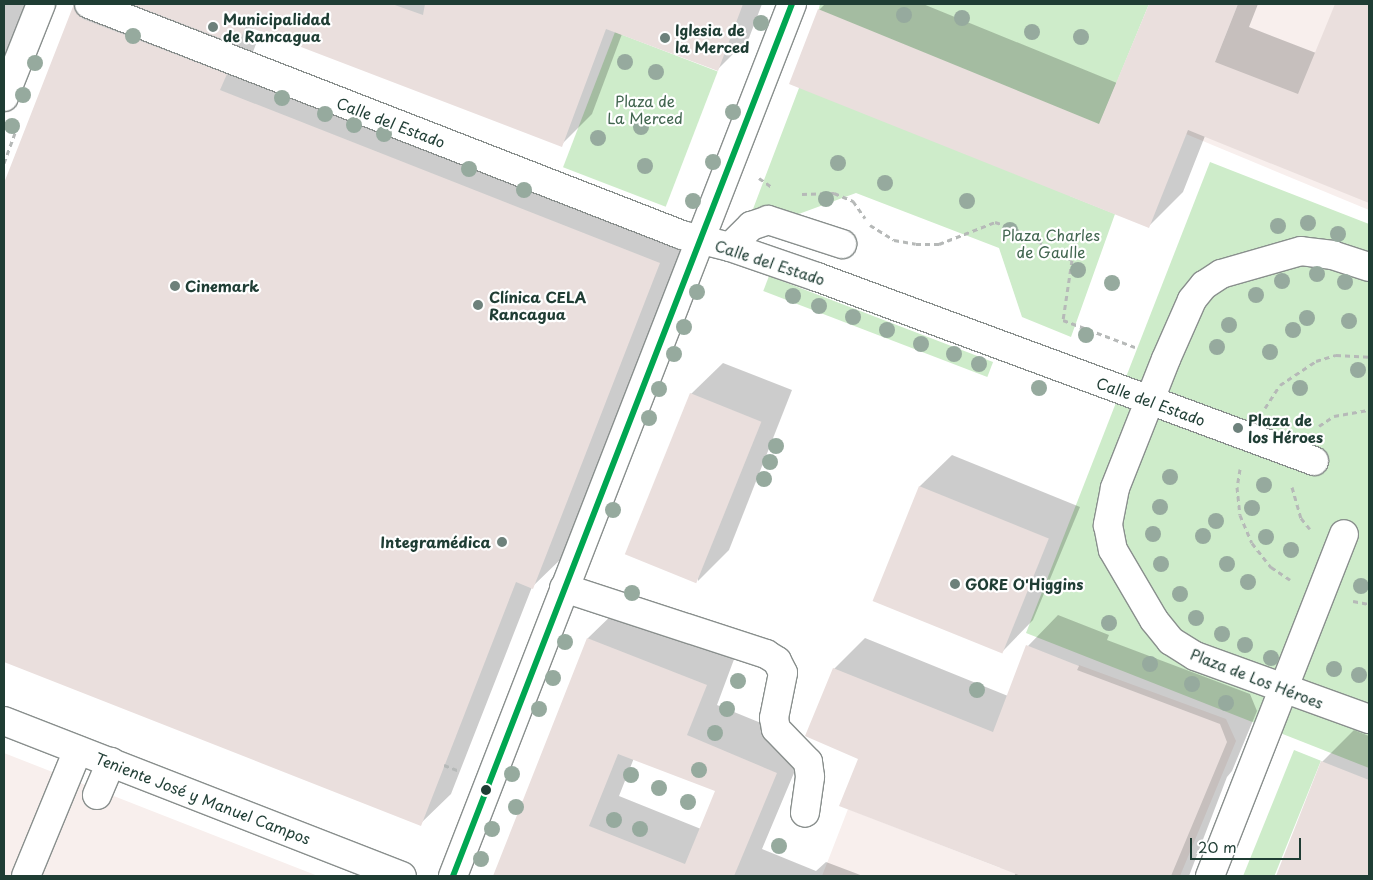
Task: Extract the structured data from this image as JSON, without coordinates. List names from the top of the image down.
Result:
{
  "streets": {
    "street": ["Calle del Estado", "Plaza de Los Héroes", "Teniente José y Manuel Campos"]
  },
  "crossings": [
    ["Calle del Estado", "Plaza de Los Héroes"]
  ],
  "parks": ["Plaza de La Merced", "Plaza Charles de Gaulle"],
  "places": [
    "Municipalidad de Rancagua",
    "Iglesia de la Merced",
    "Cinemark",
    "Clínica CELA Rancagua",
    "Plaza de los Héroes",
    "Integramédica",
    "GORE O'Higgins"
  ],
  "scale_bar": "20 m"
}
